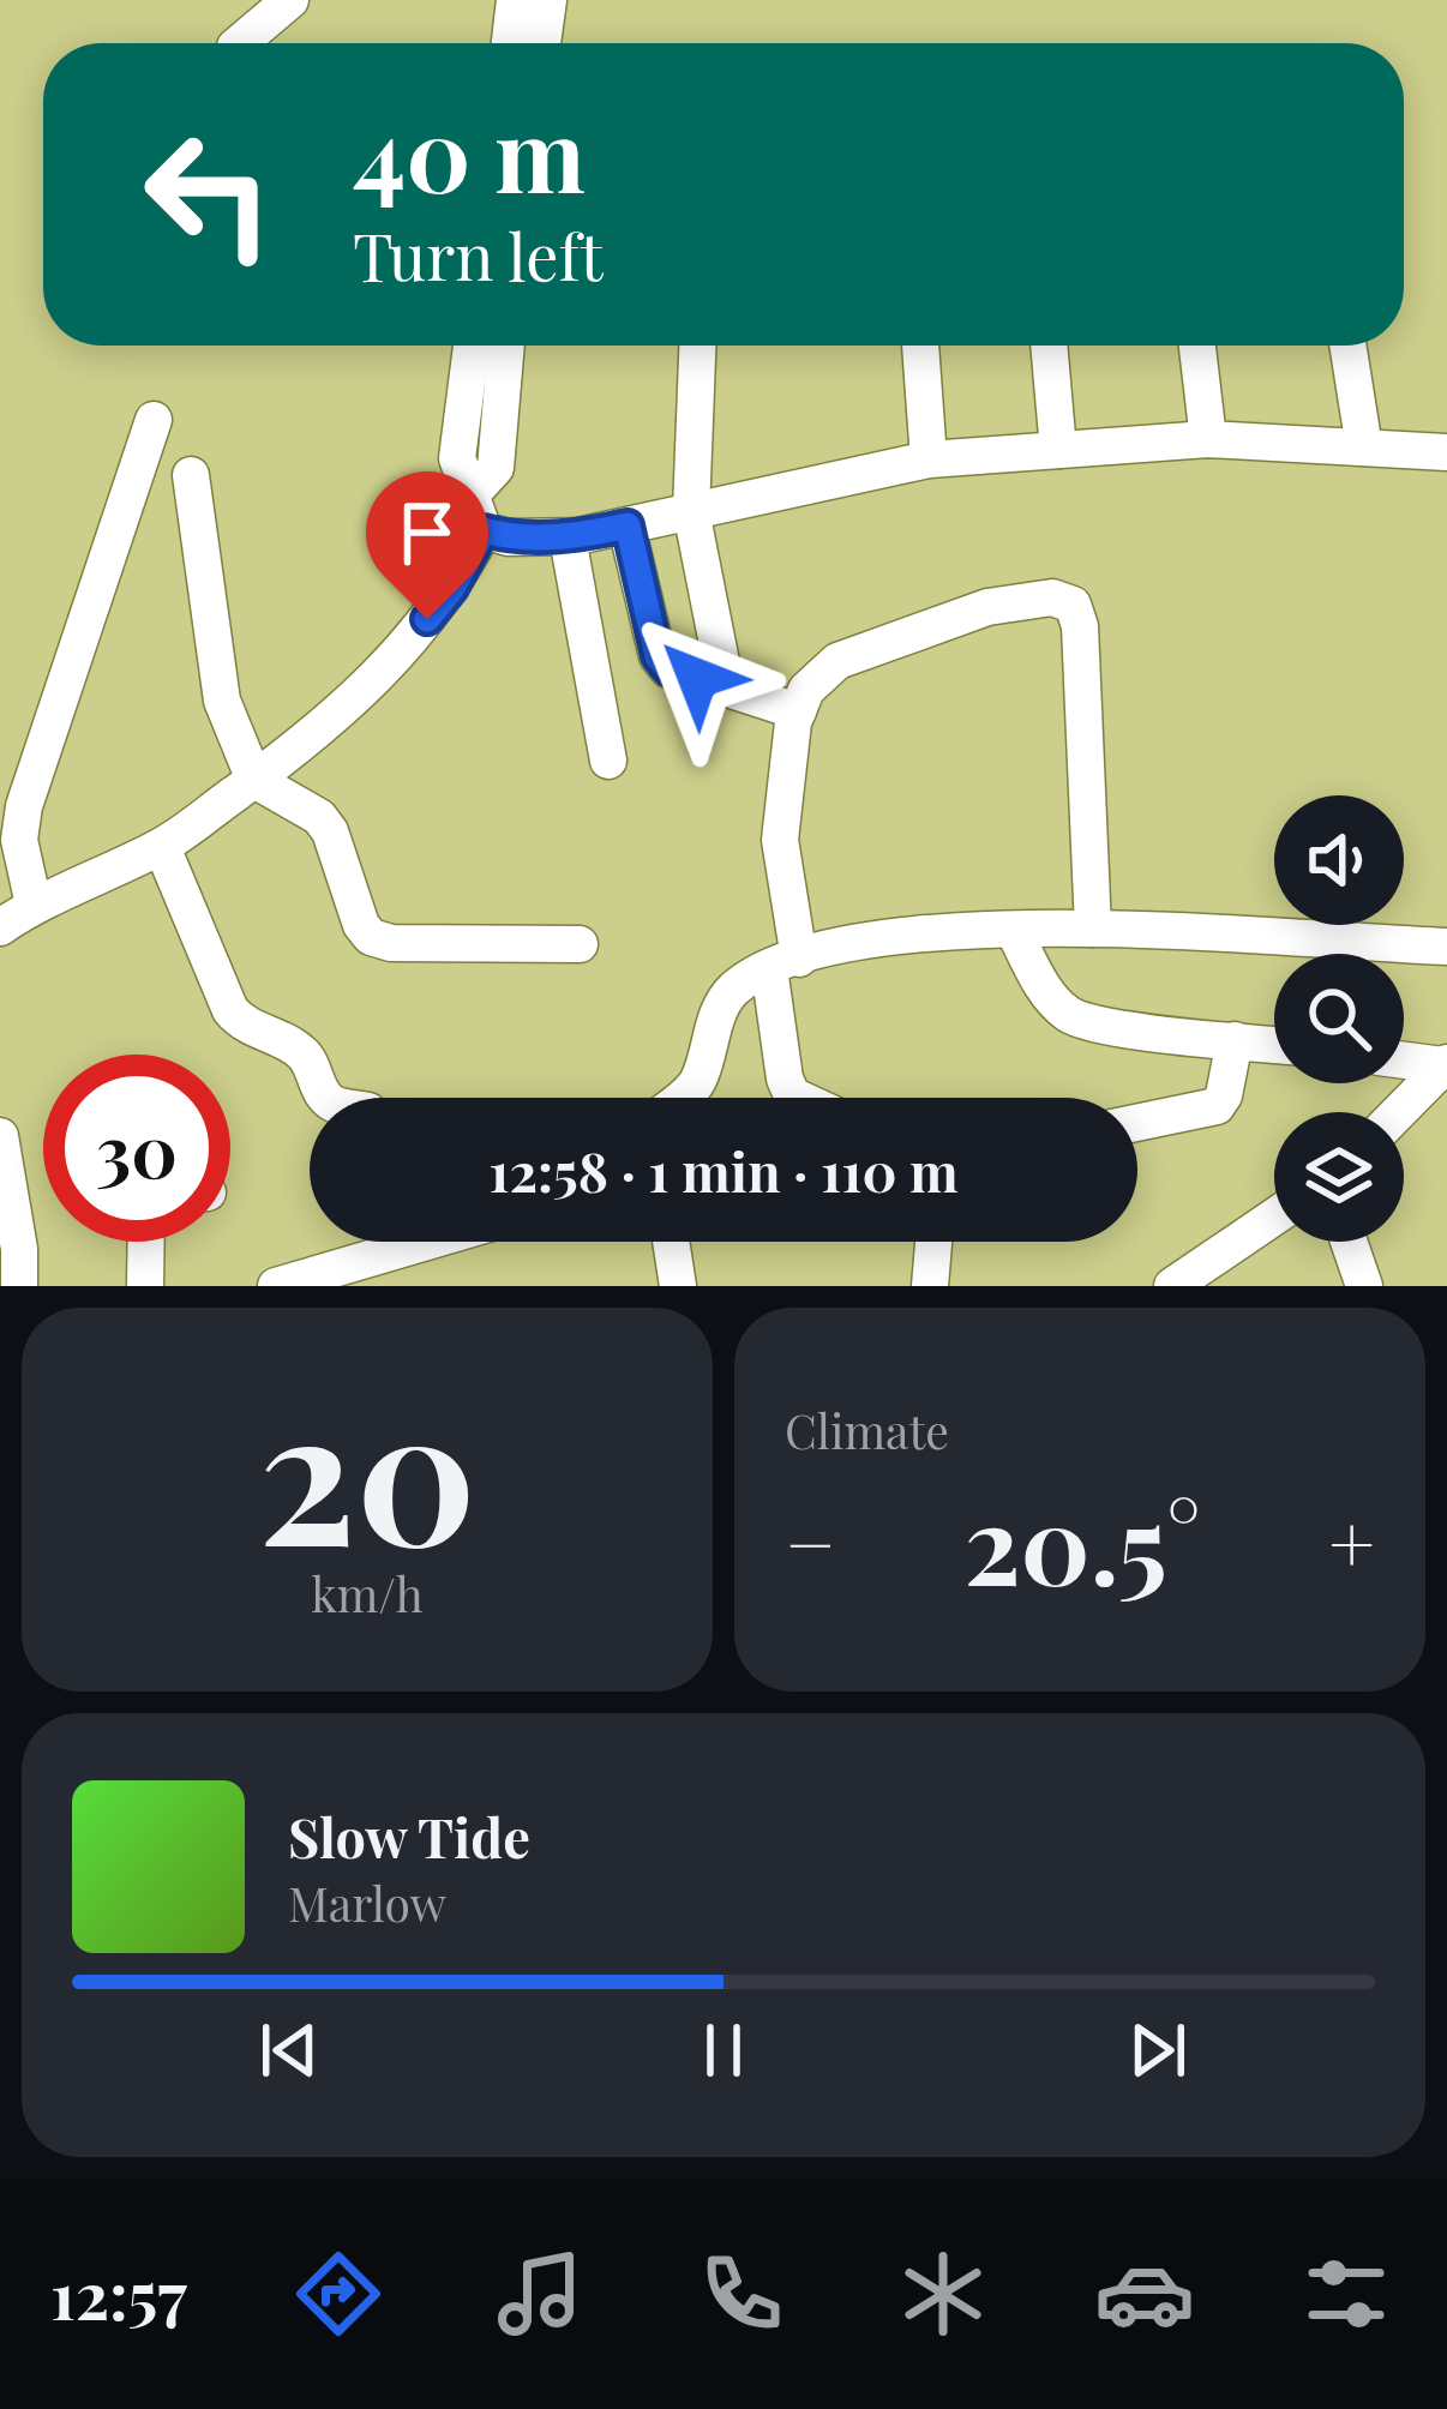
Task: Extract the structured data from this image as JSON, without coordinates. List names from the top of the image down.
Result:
{
  "page": {
    "turn": ["40 m", "Turn left"],
    "limit": "30",
    "trip": "12:58 · 1 min · 110 m",
    "tile": [
      ["20", "km/h"],
      "Climate"
    ],
    "heat": ["−", "20.5°", "+"],
    "song": ["Slow Tide", "Marlow"],
    "tabs": "12:57"
  }
}
